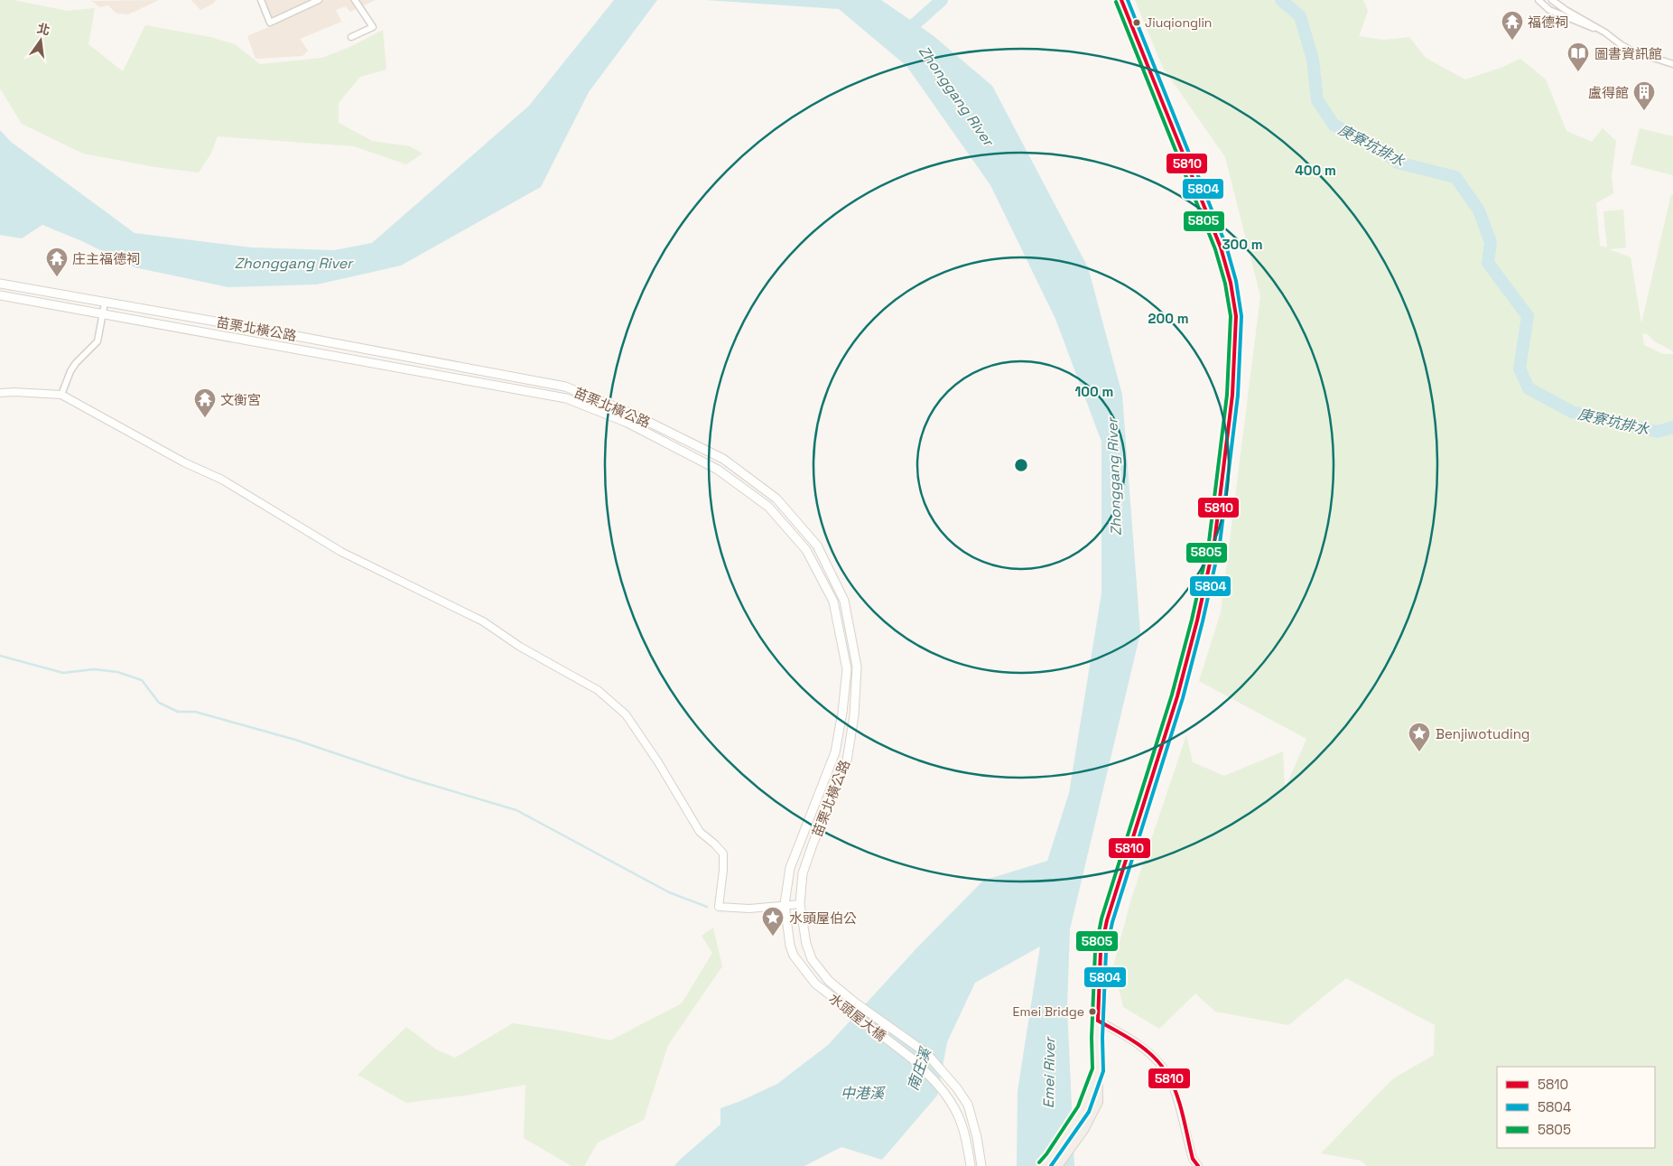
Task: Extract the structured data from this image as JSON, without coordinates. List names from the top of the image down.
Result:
{
  "streets": {
    "main road": ["苗栗北橫公路", "水頭屋大橋"]
  },
  "crossings": [
    ["苗栗北橫公路", "水頭屋大橋"]
  ],
  "water": [
    "Zhonggang River",
    "庚寮坑排水",
    "南庄溪",
    "Emei River",
    "中港溪"
  ],
  "places": {
    "other": ["Jiuqionglin", "Emei Bridge"],
    "temple": ["福德祠", "庄主福德祠", "文衡宮"],
    "library": ["圖書資訊館"],
    "building": ["盧得館"],
    "place": ["Benjiwotuding", "水頭屋伯公"]
  },
  "lines": ["transit line 5810", "transit line 5804", "transit line 5805"],
  "legend": ["5810", "5804", "5805"],
  "north": "top",
  "rings": [
    "400 m",
    "300 m",
    "200 m",
    "100 m"
  ]
}
